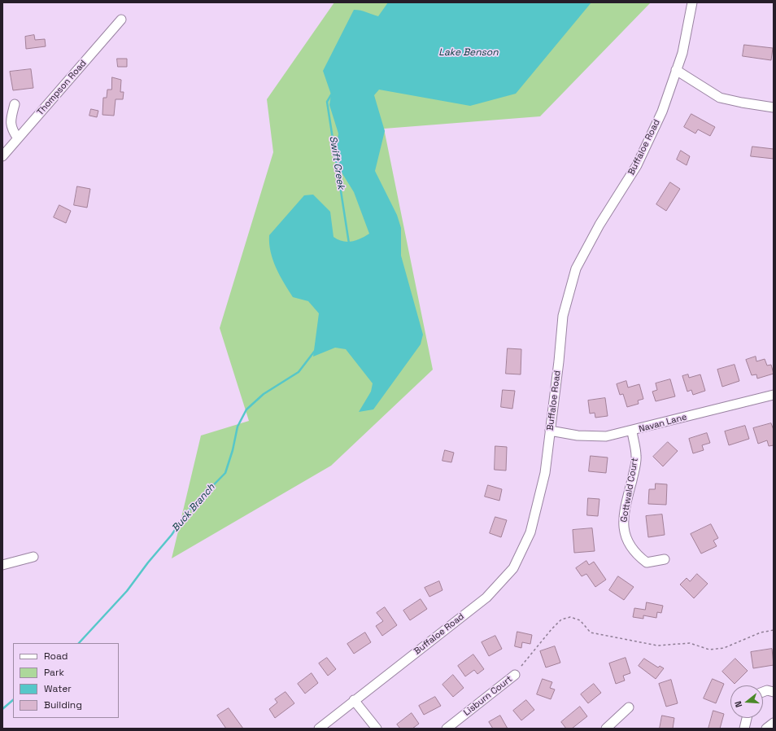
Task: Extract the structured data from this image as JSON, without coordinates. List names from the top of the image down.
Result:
{
  "streets": {
    "street": [
      "Thompson Road",
      "Buffaloe Road",
      "Navan Lane",
      "Gottwald Court",
      "Lisburn Court"
    ]
  },
  "crossings": [
    ["Buffaloe Road", "Navan Lane"],
    ["Navan Lane", "Gottwald Court"]
  ],
  "water": ["Lake Benson", "Swift Creek", "Buck Branch"],
  "legend": [
    "Road",
    "Park",
    "Water",
    "Building"
  ],
  "north": "left"
}
